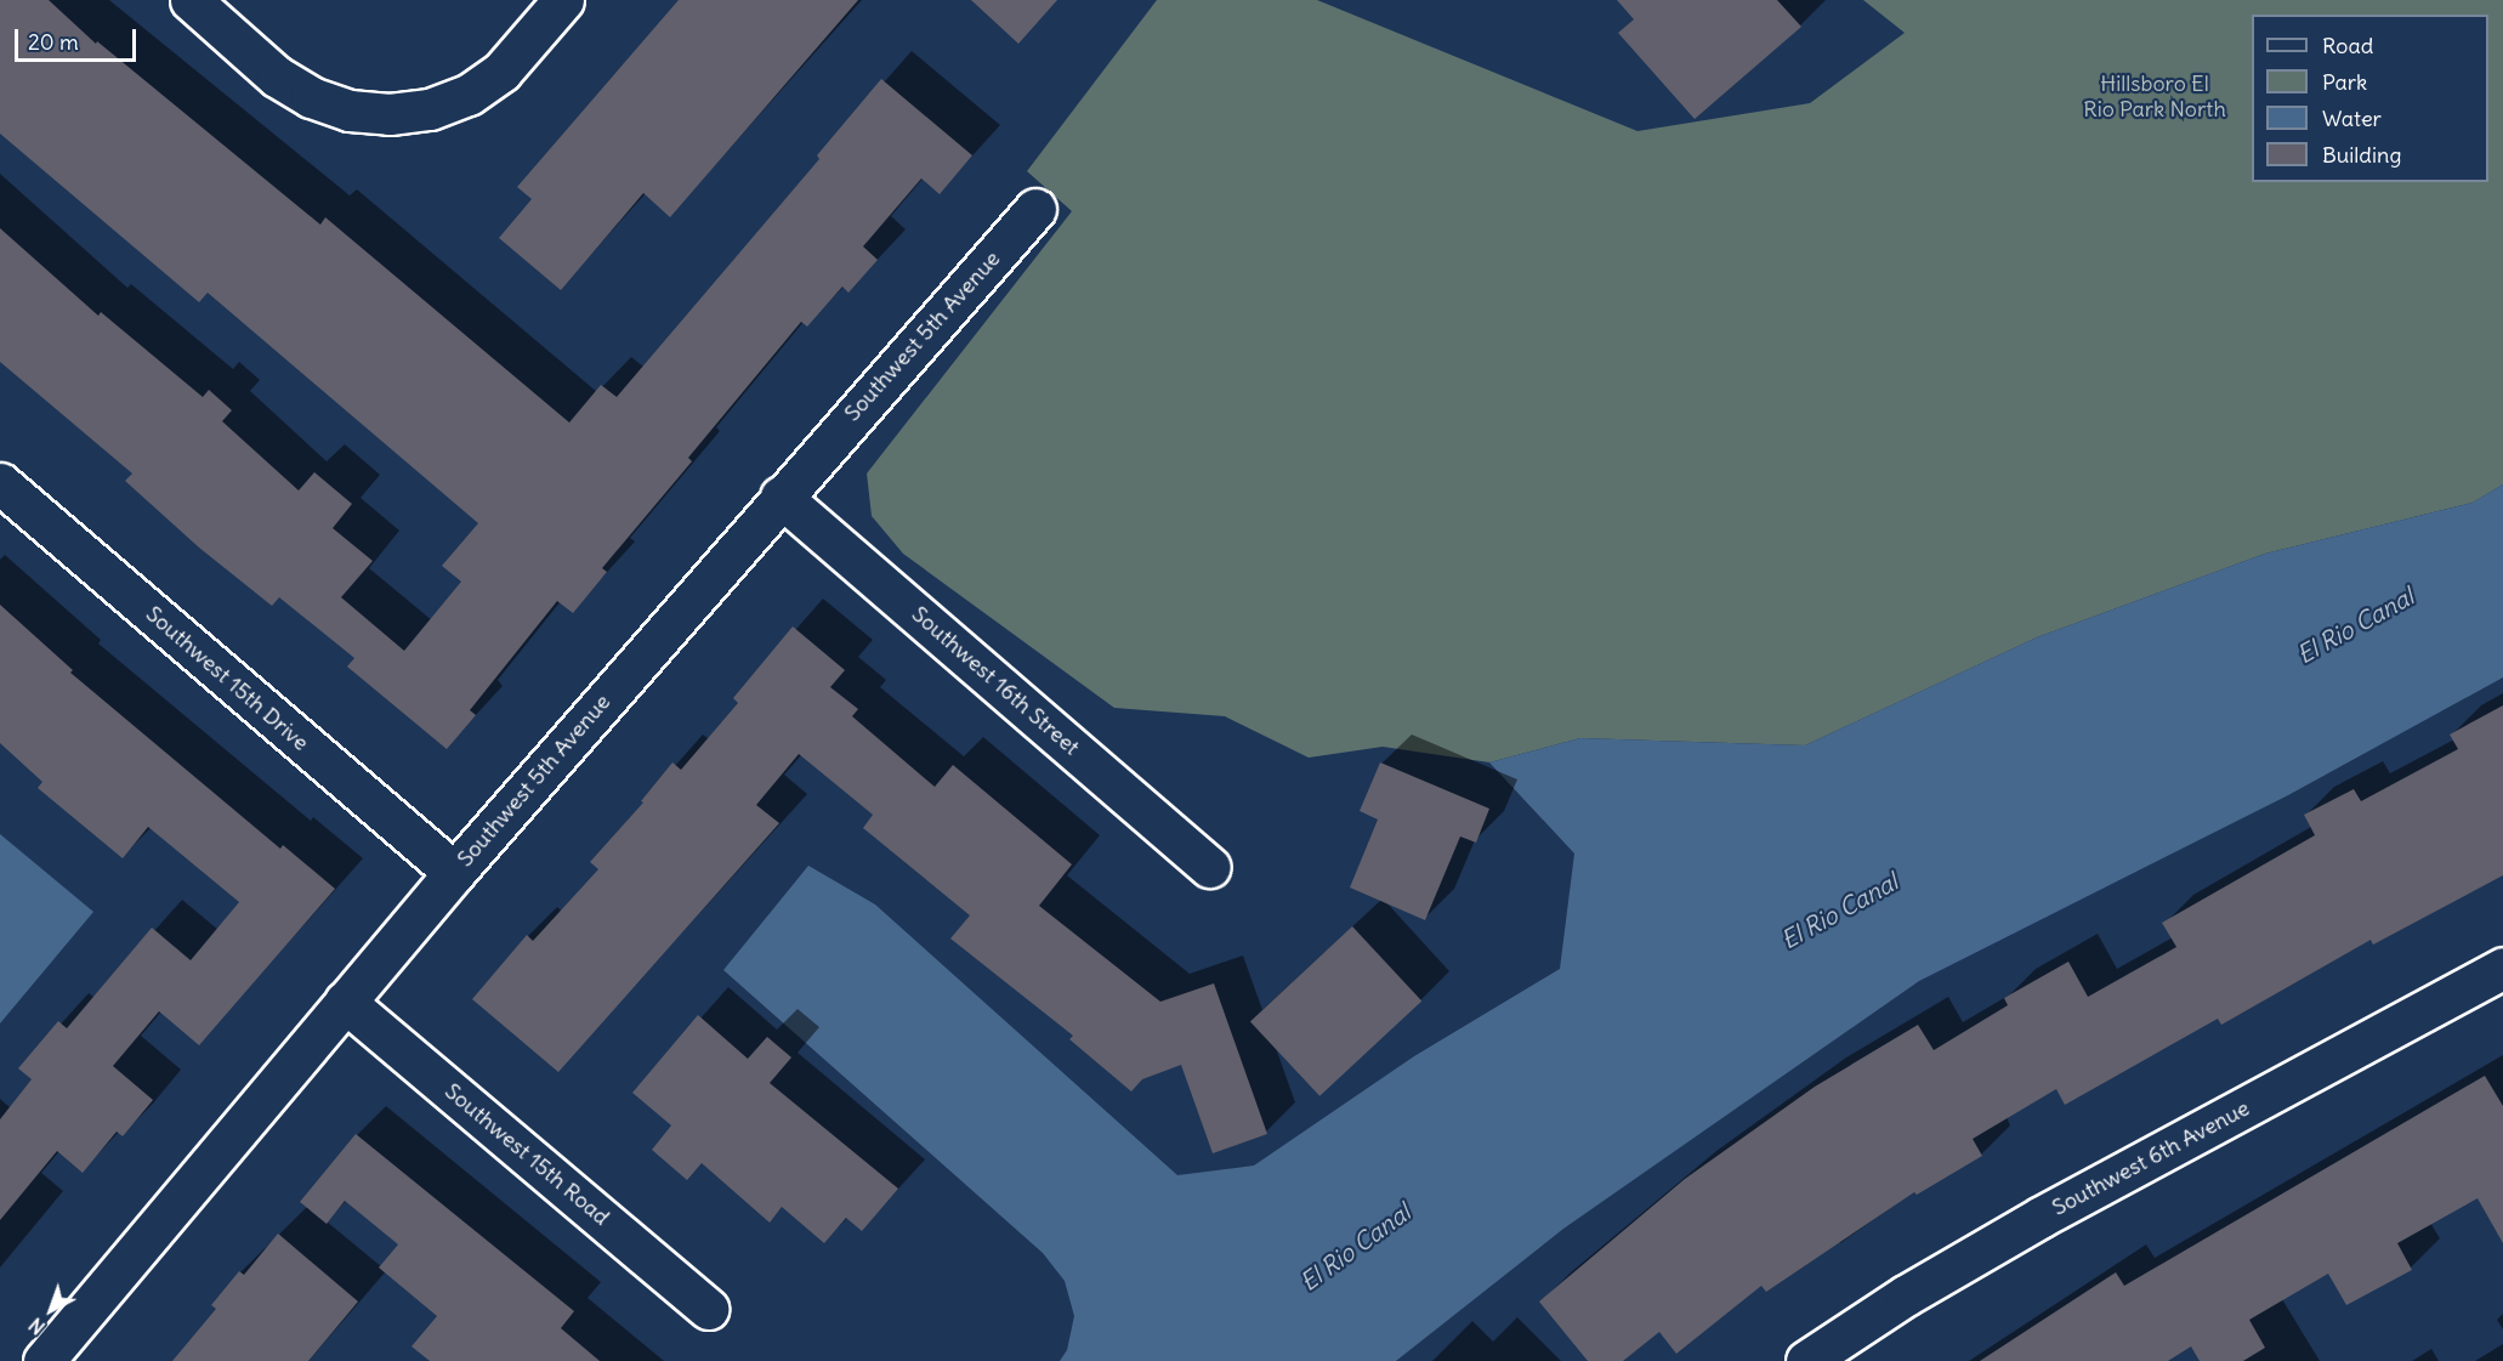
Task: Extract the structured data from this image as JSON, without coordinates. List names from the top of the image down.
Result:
{
  "streets": {
    "street": [
      "Southwest 5th Avenue",
      "Southwest 15th Drive",
      "Southwest 16th Street",
      "Southwest 15th Road",
      "Southwest 6th Avenue"
    ]
  },
  "crossings": [
    ["Southwest 5th Avenue", "Southwest 15th Drive"],
    ["Southwest 5th Avenue", "Southwest 16th Street"],
    ["Southwest 5th Avenue", "Southwest 15th Road"]
  ],
  "water": ["El Rio Canal"],
  "parks": ["Hillsboro El Rio Park North"],
  "legend": [
    "Road",
    "Park",
    "Water",
    "Building"
  ],
  "scale_bar": "20 m",
  "north": "bottom left"
}
